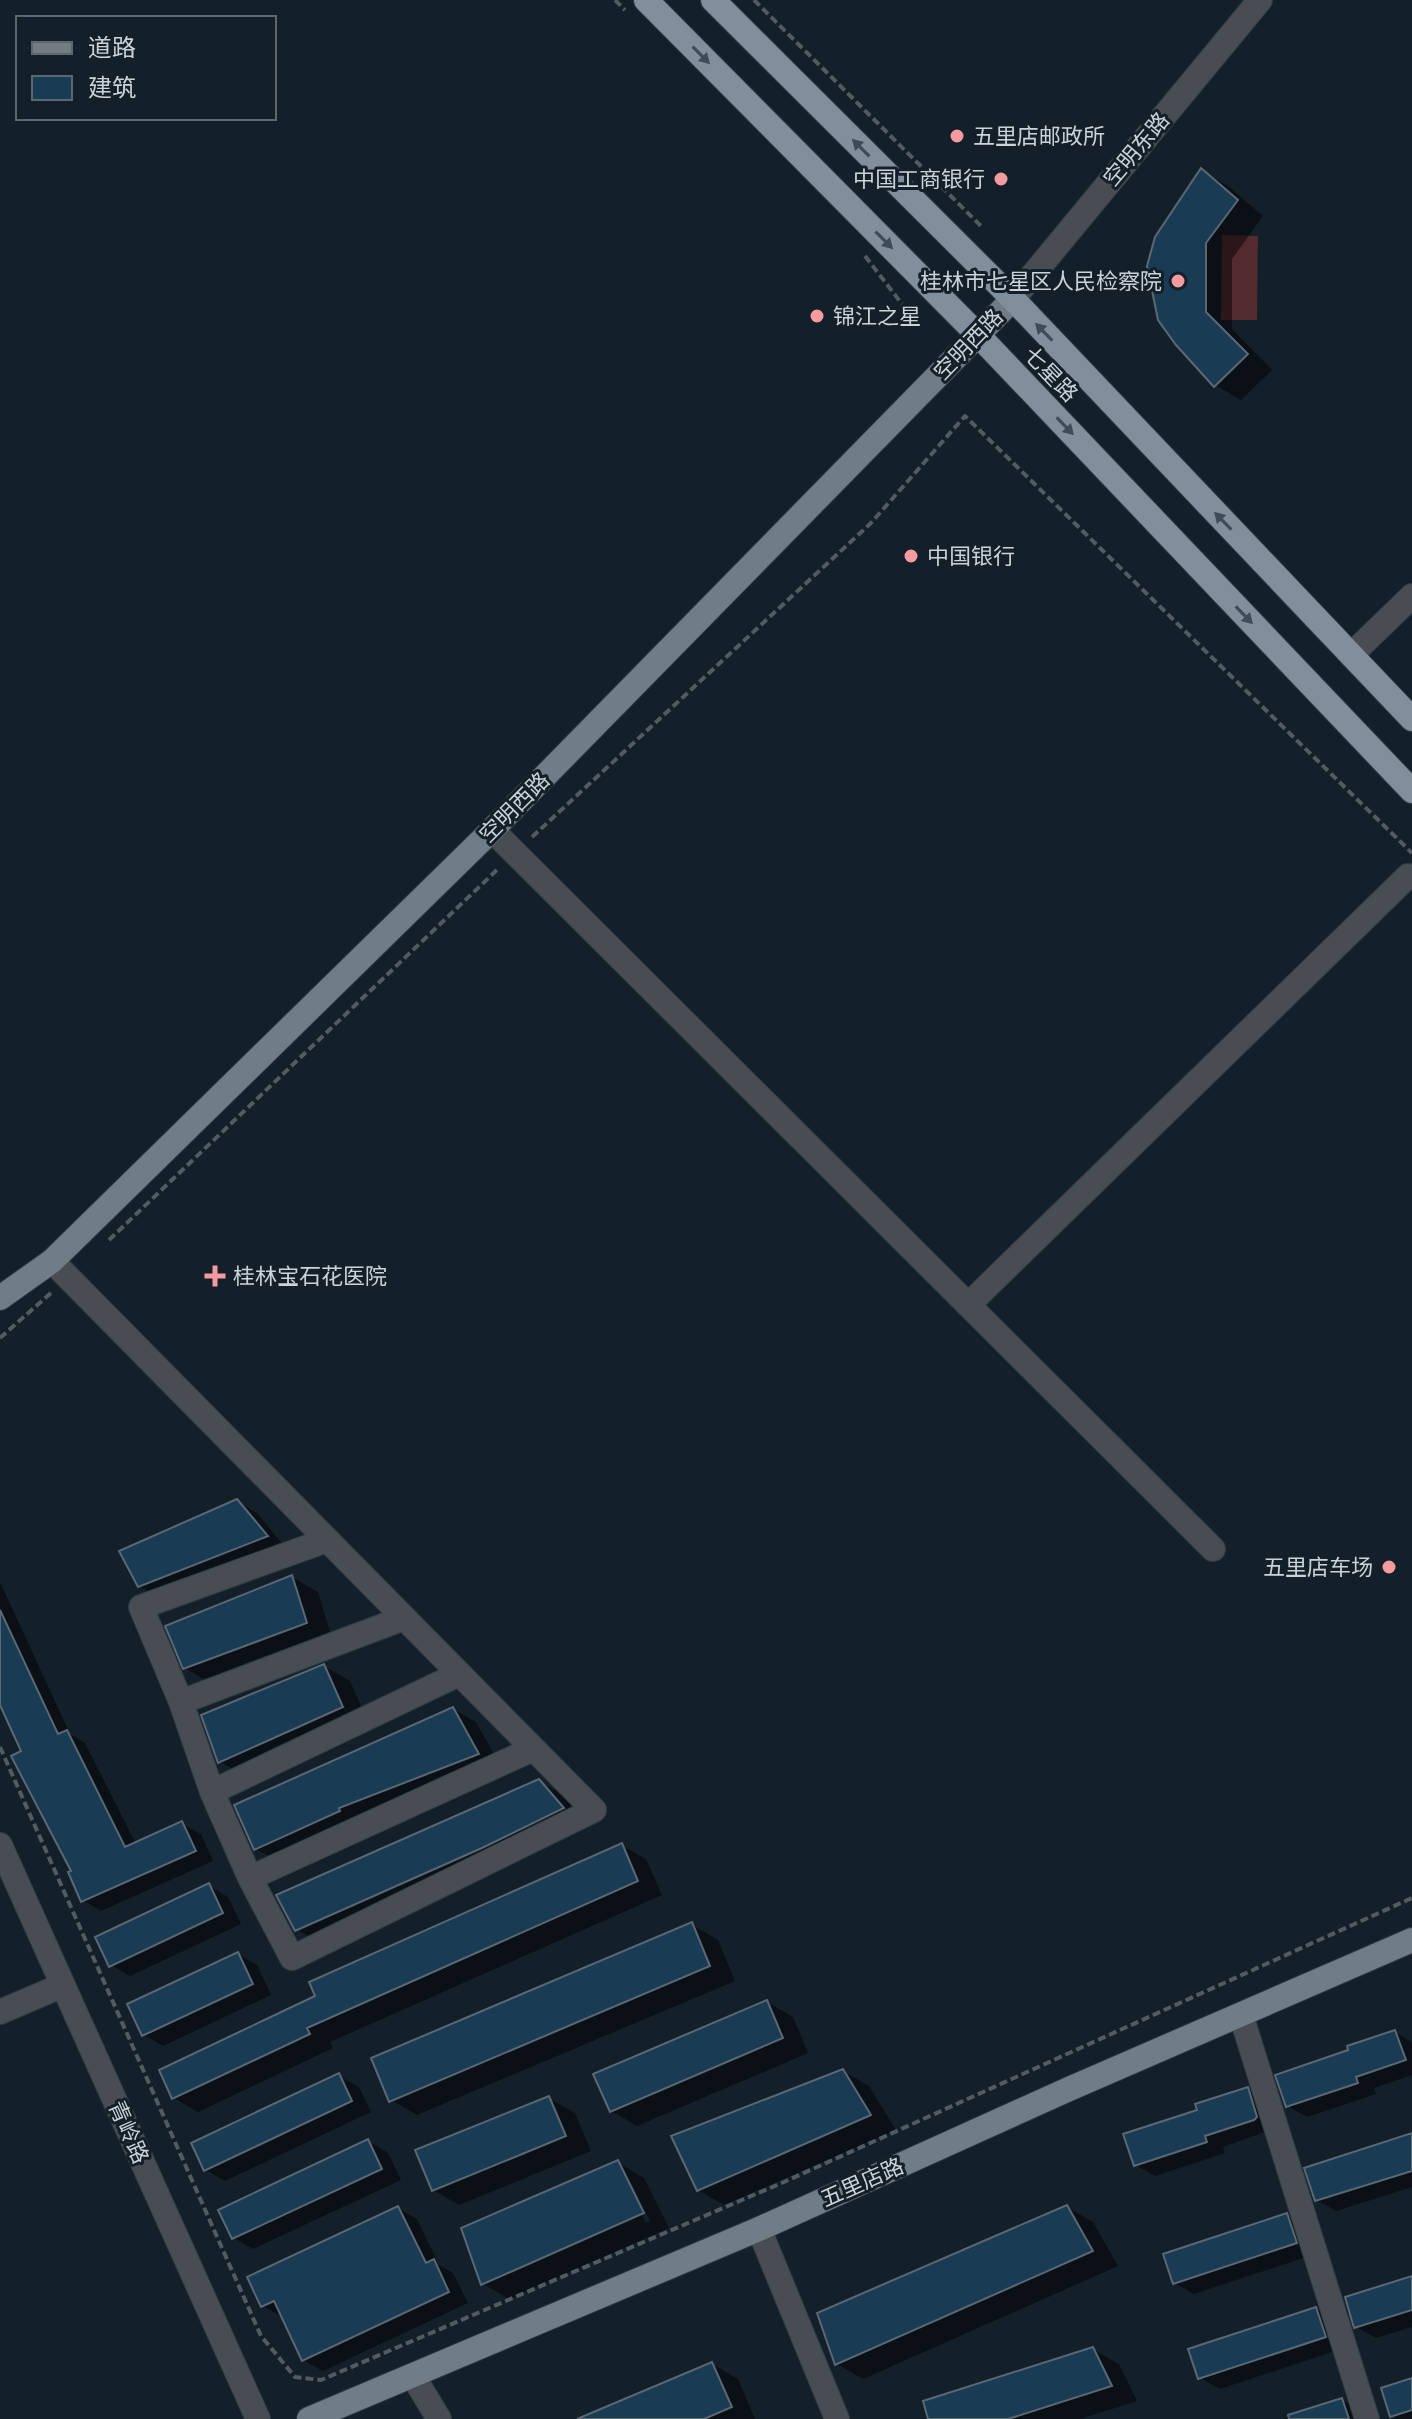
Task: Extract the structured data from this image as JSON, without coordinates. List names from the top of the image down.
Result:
{
  "streets": {
    "highway": ["七星路"],
    "main road": ["空明西路", "五里店路"],
    "street": ["空明东路", "青岭路"]
  },
  "crossings": [
    ["空明东路", "空明西路"],
    ["空明东路", "七星路"],
    ["空明西路", "七星路"]
  ],
  "places": {
    "other": [
      "五里店邮政所",
      "中国工商银行",
      "桂林市七星区人民检察院",
      "锦江之星",
      "中国银行",
      "五里店车场"
    ],
    "health": ["桂林宝石花医院"]
  },
  "legend": ["道路", "建筑"]
}
